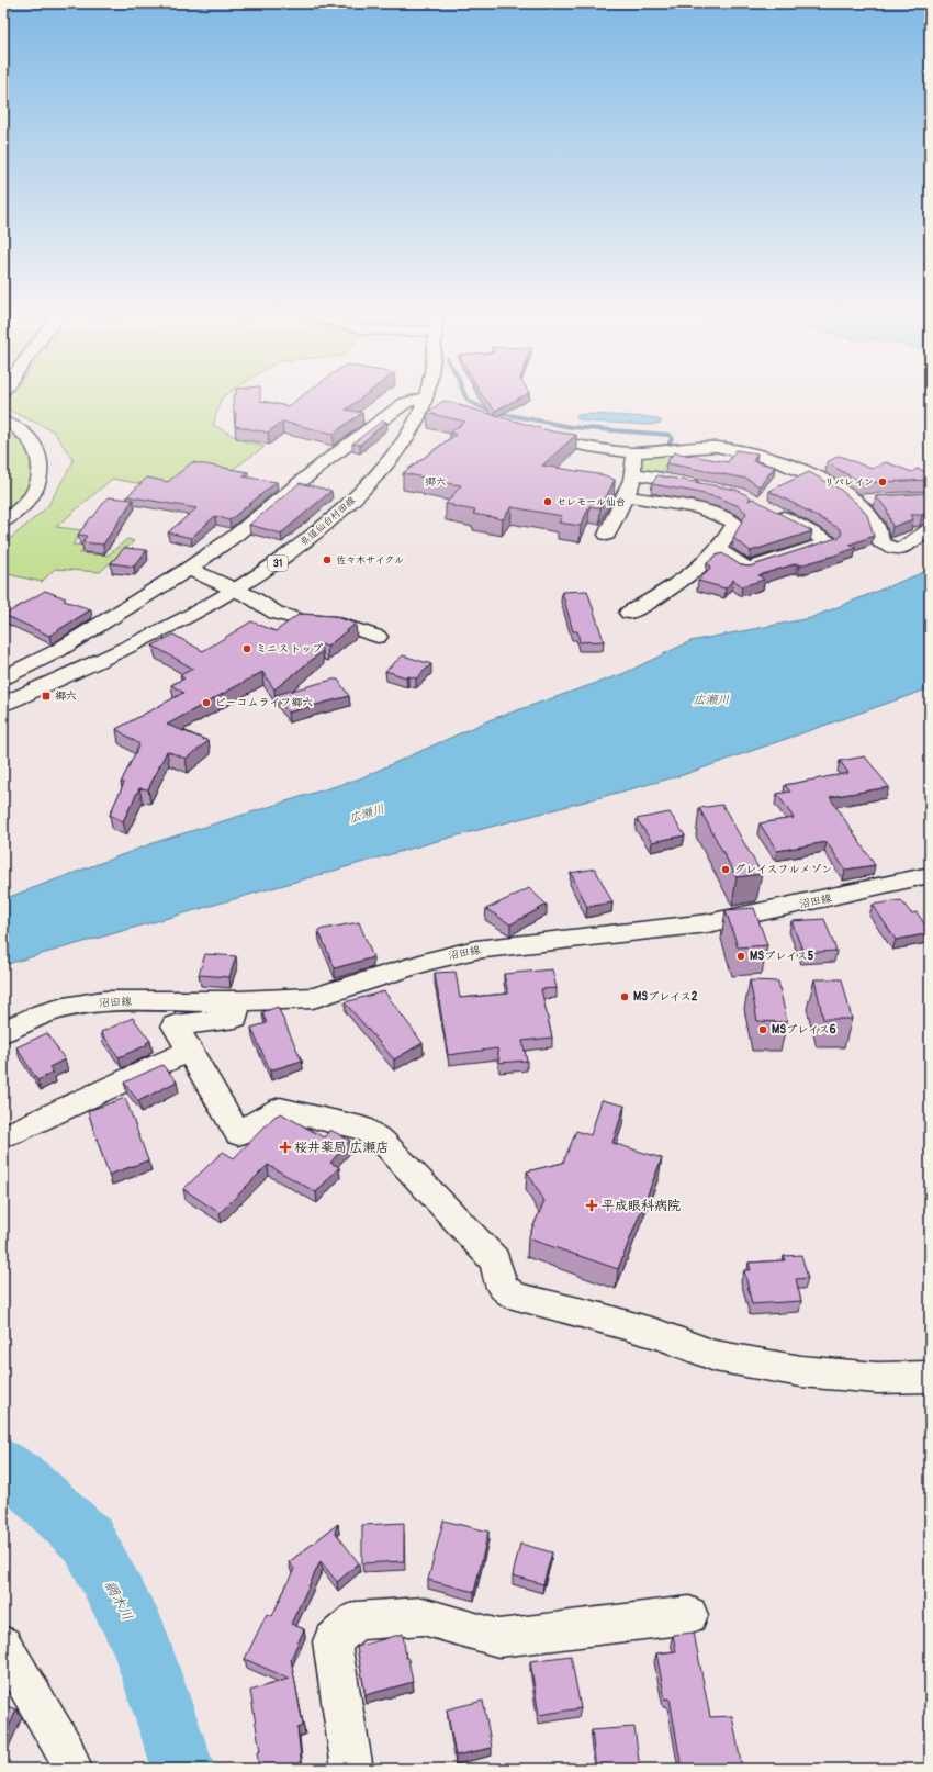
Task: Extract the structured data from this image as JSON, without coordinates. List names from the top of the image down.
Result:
{
  "streets": {
    "street": ["県道仙台村田線", "31", "沼田線"]
  },
  "districts": ["郷六"],
  "water": ["広瀬川", "網木川"],
  "places": {
    "other": [
      "リバレイン",
      "セレモール仙台",
      "佐々木サイクル",
      "ミニストップ",
      "ピーコムライフ郷六",
      "グレイスフルメゾン",
      "MSプレイス5",
      "MSプレイス2",
      "MSプレイス6"
    ],
    "transit": ["郷六"],
    "health": ["桜井薬局 広瀬店", "平成眼科病院"]
  }
}
